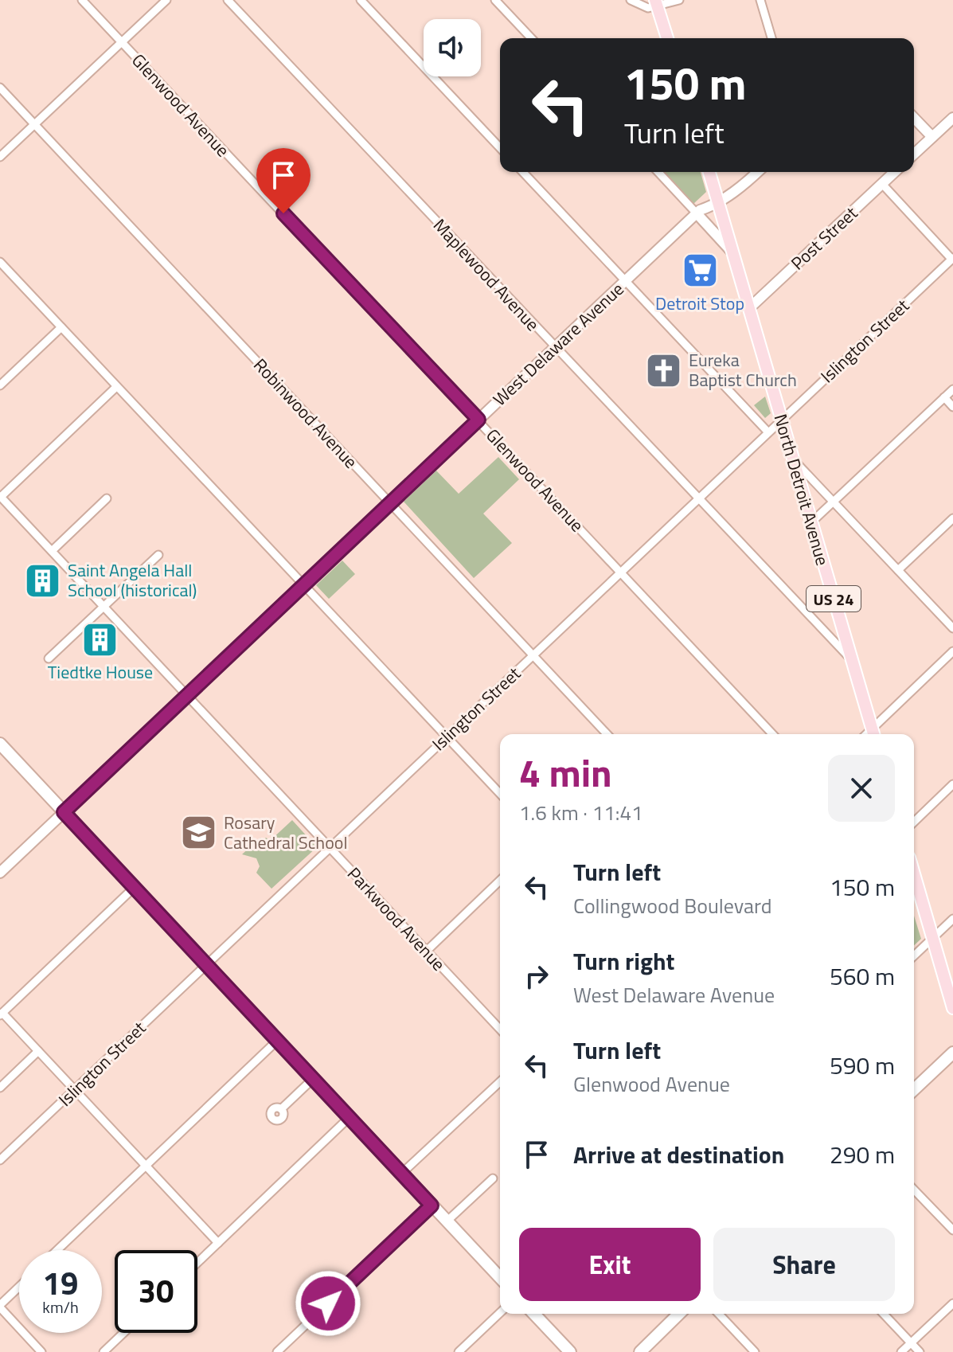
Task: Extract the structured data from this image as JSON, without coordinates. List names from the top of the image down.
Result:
{
  "streets": {
    "main road": ["North Detroit Avenue", "US 24"],
    "street": [
      "Glenwood Avenue",
      "Post Street",
      "Maplewood Avenue",
      "Islington Street",
      "West Delaware Avenue",
      "Robinwood Avenue",
      "Parkwood Avenue"
    ]
  },
  "crossings": [
    ["Glenwood Avenue", "Islington Street"],
    ["Glenwood Avenue", "West Delaware Avenue"],
    ["Post Street", "North Detroit Avenue"],
    ["Maplewood Avenue", "Islington Street"],
    ["Maplewood Avenue", "West Delaware Avenue"],
    ["Maplewood Avenue", "North Detroit Avenue"],
    ["Islington Street", "Robinwood Avenue"],
    ["Islington Street", "North Detroit Avenue"],
    ["Islington Street", "Parkwood Avenue"],
    ["West Delaware Avenue", "Robinwood Avenue"],
    ["West Delaware Avenue", "North Detroit Avenue"],
    ["West Delaware Avenue", "Parkwood Avenue"]
  ],
  "places": {
    "supermarket": ["Detroit Stop"],
    "church": ["Eureka Baptist Church"],
    "building": ["Saint Angela Hall School (historical)", "Tiedtke House"],
    "school or university": ["Rosary Cathedral School"]
  },
  "page": {
    "turn": ["150 m", "Turn left"],
    "heading": ["4 min", "1.6 km · 11:41"],
    "list": [
      {
        "name": "Turn left",
        "note": "Collingwood Boulevard",
        "value": "150 m"
      },
      {
        "name": "Turn right",
        "note": "West Delaware Avenue",
        "value": "560 m"
      },
      {
        "name": "Turn left",
        "note": "Glenwood Avenue",
        "value": "590 m"
      },
      {
        "name": "Arrive at destination",
        "value": "290 m"
      }
    ],
    "buttons": ["Exit", "Share"],
    "speed": "19 km/h",
    "limit": "30"
  }
}
